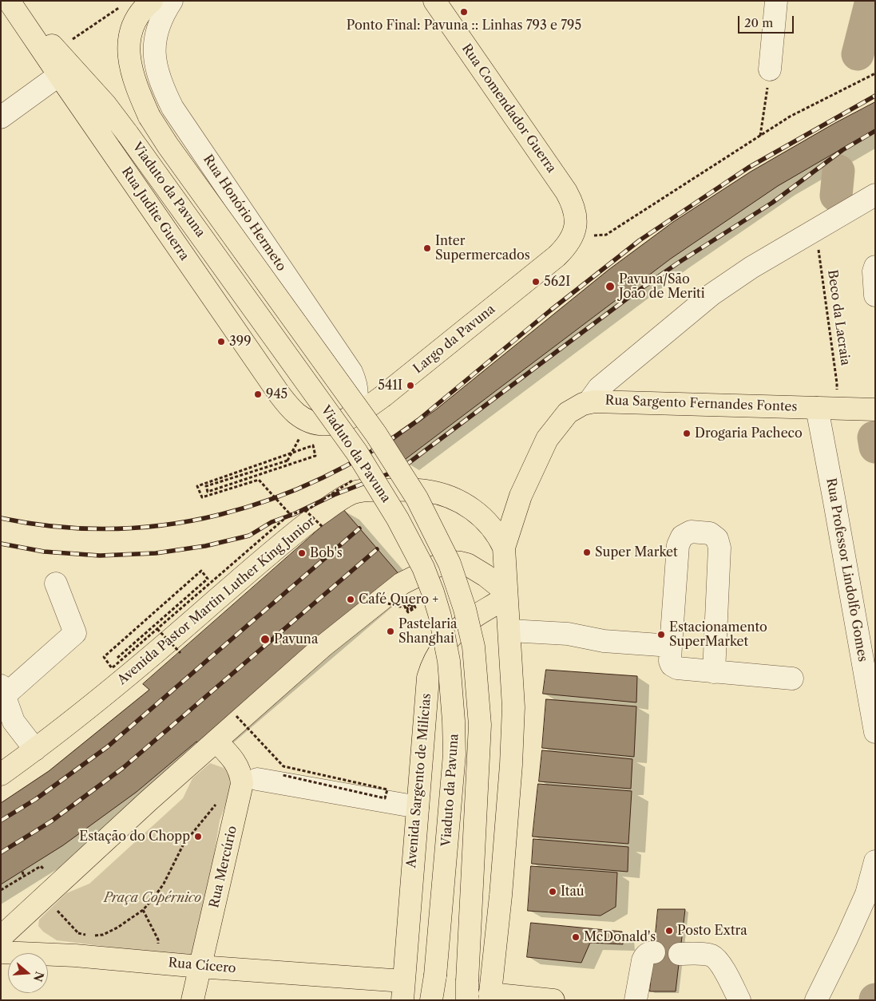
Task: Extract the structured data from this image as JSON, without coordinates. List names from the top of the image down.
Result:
{
  "streets": {
    "main road": [
      "Rua Comendador Guerra",
      "Viaduto da Pavuna",
      "Rua Judite Guerra",
      "Largo da Pavuna",
      "Rua Sargento Fernandes Fontes",
      "Avenida Pastor Martin Luther King Junior",
      "Avenida Sargento de Milícias",
      "Rua Mercúrio",
      "Rua Cícero"
    ],
    "street": ["Rua Honório Hermeto", "Rua Professor Lindolfo Gomes"],
    "path": ["Beco da Lacraia"]
  },
  "crossings": [
    ["Rua Comendador Guerra", "Largo da Pavuna"],
    ["Viaduto da Pavuna", "Rua Judite Guerra"],
    ["Rua Honório Hermeto", "Largo da Pavuna"],
    ["Rua Judite Guerra", "Largo da Pavuna"],
    ["Beco da Lacraia", "Rua Sargento Fernandes Fontes"],
    ["Beco da Lacraia", "Rua Professor Lindolfo Gomes"],
    ["Rua Sargento Fernandes Fontes", "Rua Professor Lindolfo Gomes"],
    ["Avenida Sargento de Milícias", "Rua Cícero"],
    ["Rua Mercúrio", "Rua Cícero"]
  ],
  "parks": ["Praça Copérnico"],
  "places": [
    "Ponto Final: Pavuna :: Linhas 793 e 795",
    "Inter Supermercados",
    "562I",
    "Pavuna/São João de Meriti",
    "399",
    "541I",
    "945",
    "Drogaria Pacheco",
    "Super Market",
    "Bob's",
    "Café Quero +",
    "Pastelaria Shanghai",
    "Estacionamento SuperMarket",
    "Pavuna",
    "Estação do Chopp",
    "Itaú",
    "Posto Extra",
    "McDonald's"
  ],
  "scale_bar": "20 m",
  "north": "right"
}
